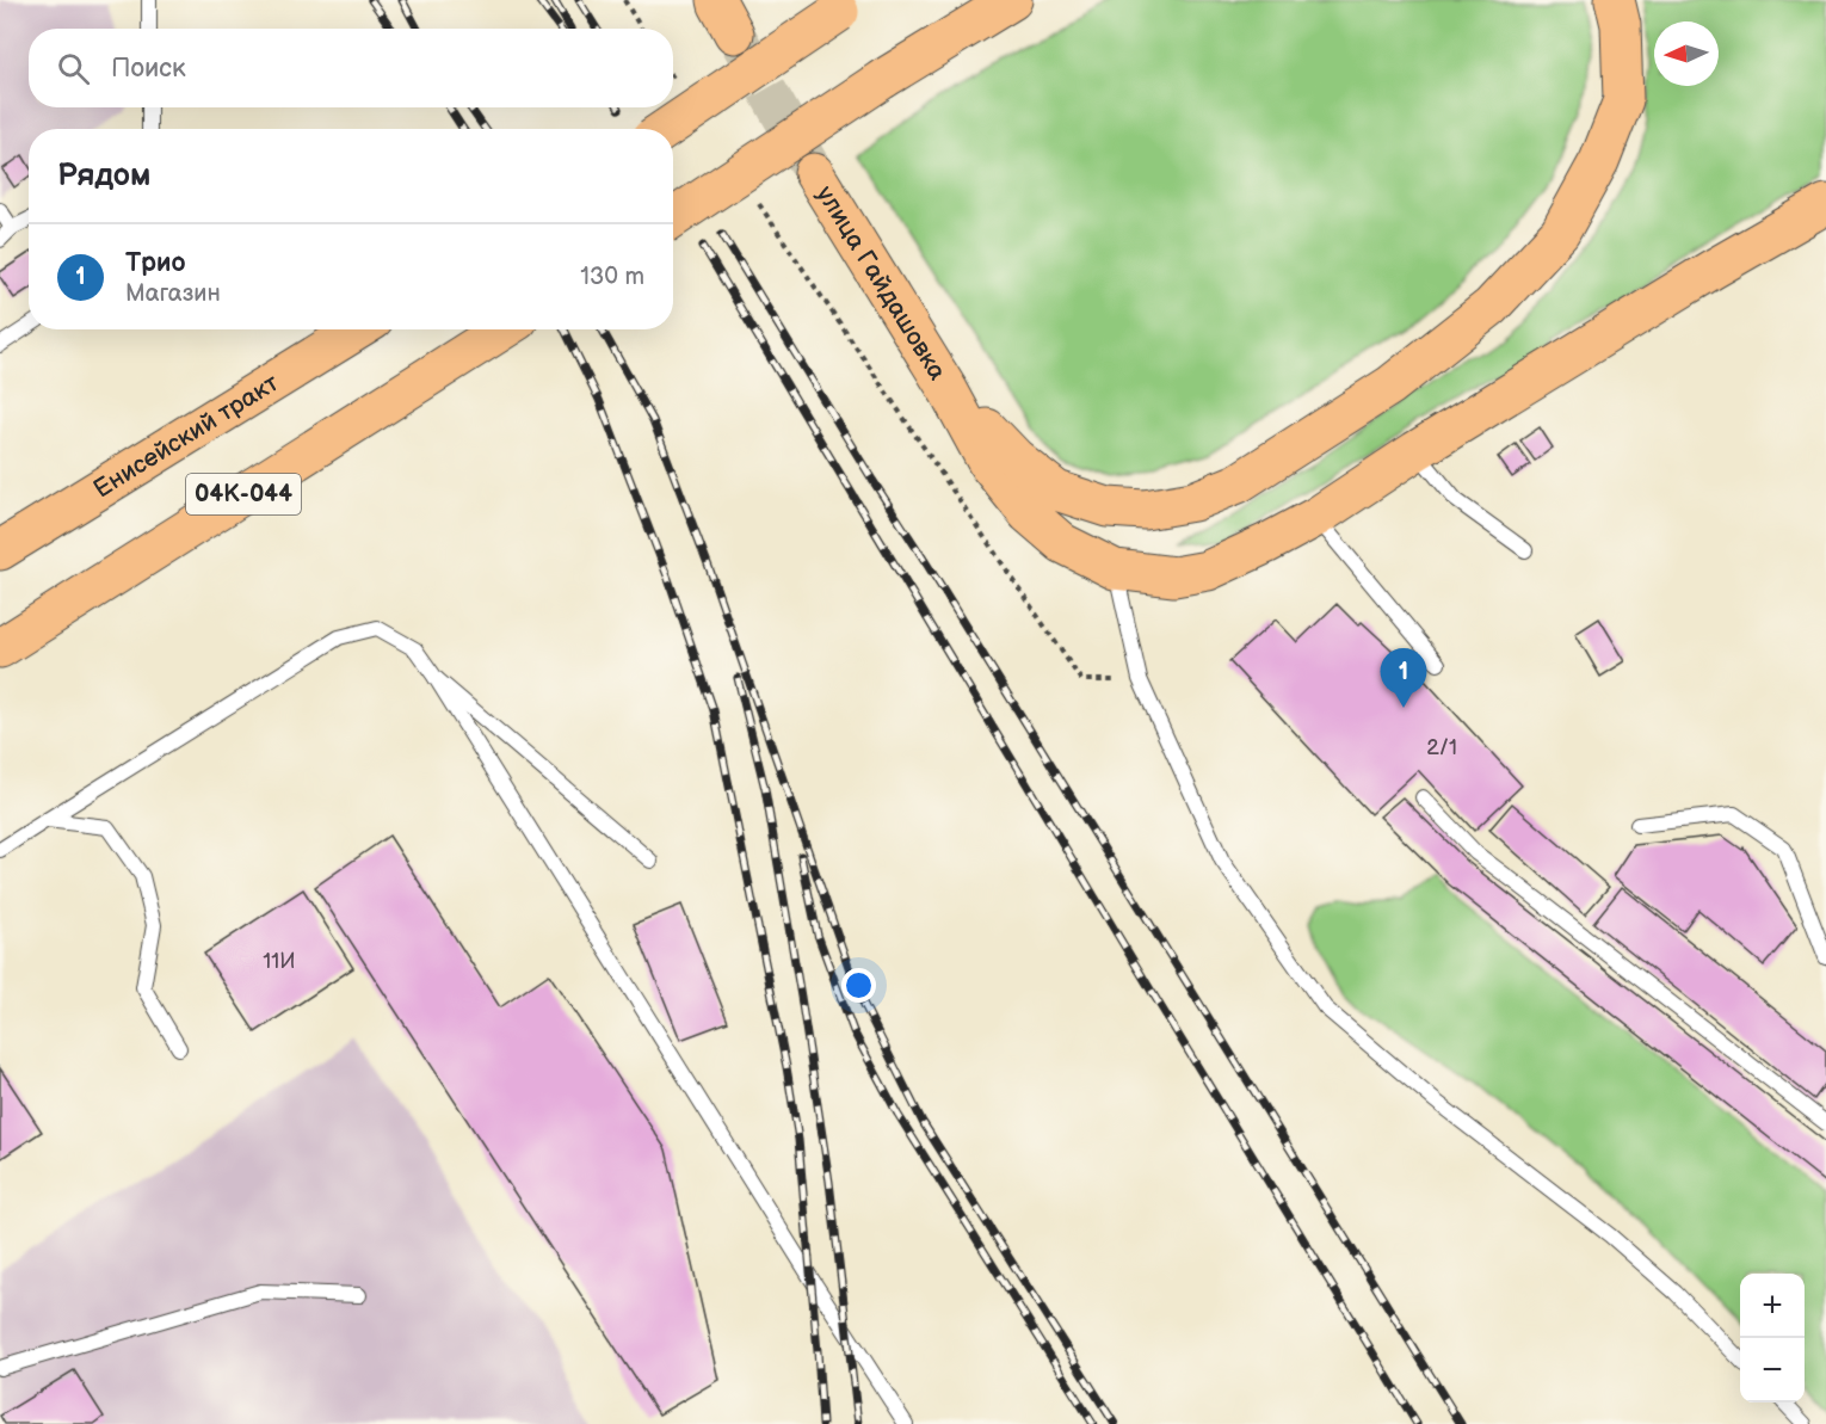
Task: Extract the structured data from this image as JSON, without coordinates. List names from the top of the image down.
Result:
{
  "streets": {
    "main road": ["улица Гайдашовка", "Енисейский тракт", "04К-044"]
  },
  "house_numbers": ["2/1", "11И"],
  "north": "left",
  "page": {
    "search": "Поиск",
    "heading": "Рядом",
    "list": [
      {
        "mark": "1",
        "name": "Трио",
        "note": "Магазин",
        "value": "130 m"
      }
    ],
    "pins": "1",
    "map_buttons": ["+", "−"]
  }
}
